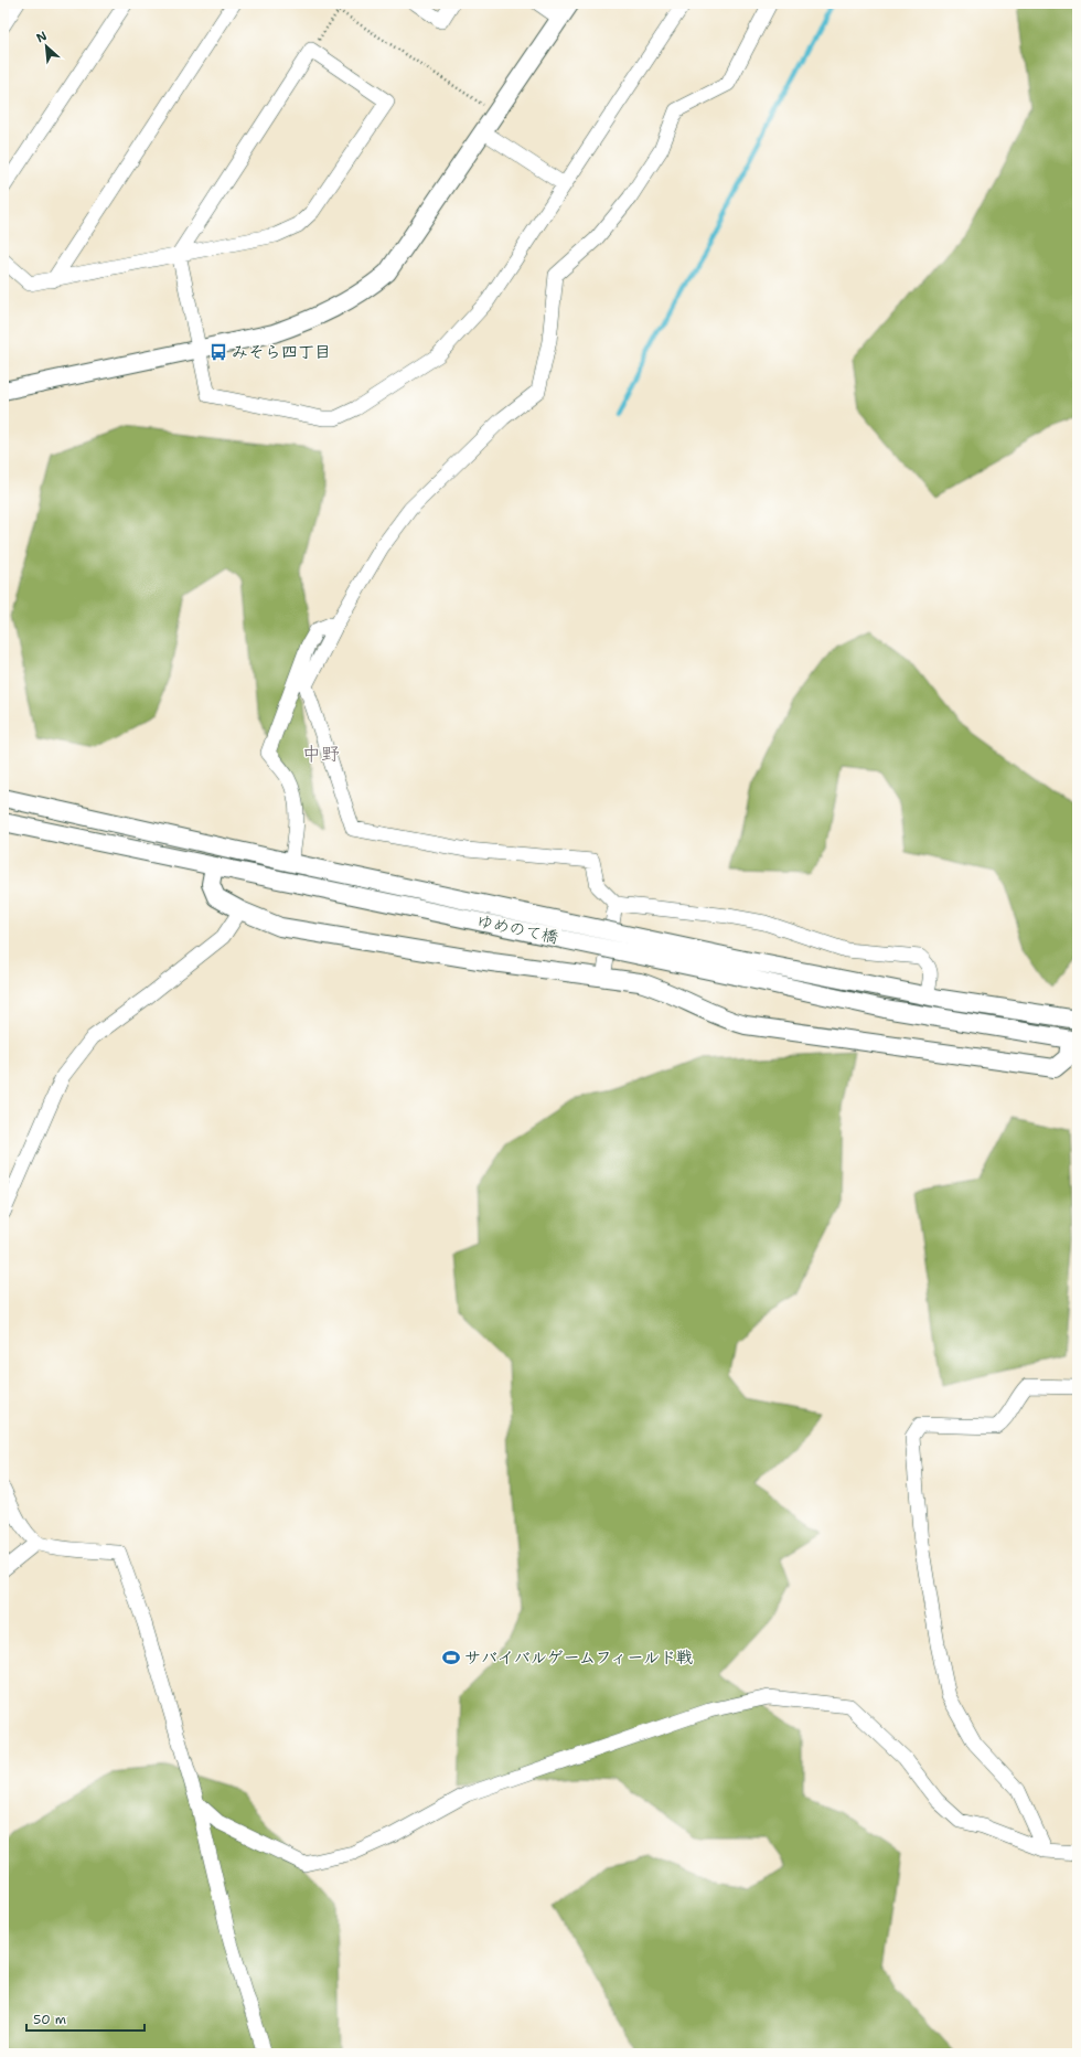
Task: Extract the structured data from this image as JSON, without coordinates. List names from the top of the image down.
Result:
{
  "streets": {
    "street": ["ゆめのて橋"]
  },
  "districts": ["中野"],
  "places": {
    "bus stop": ["みそら四丁目"],
    "sports": ["サバイバルゲームフィールド戦"]
  },
  "scale_bar": "50 m",
  "north": "top left"
}
